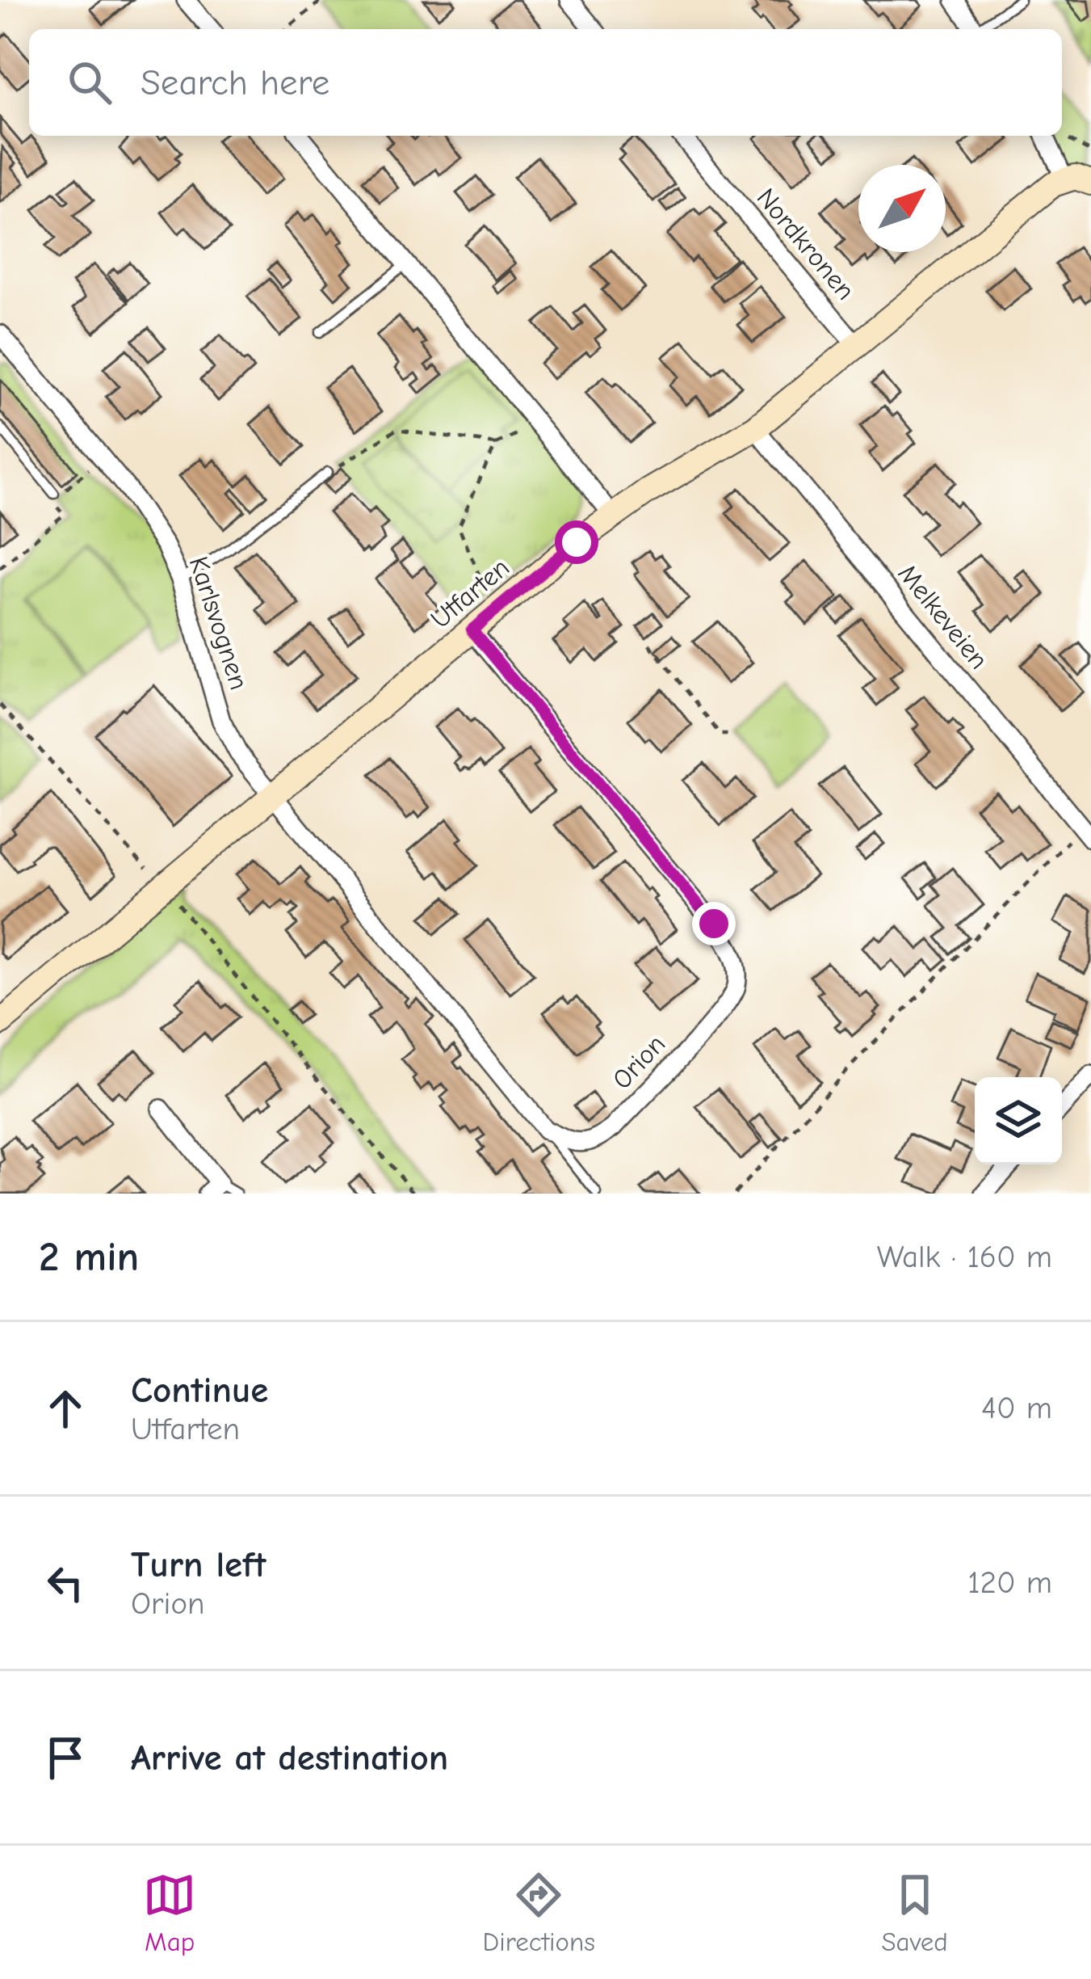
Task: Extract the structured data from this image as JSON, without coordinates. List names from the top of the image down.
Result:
{
  "streets": {
    "main road": ["Utfarten"],
    "street": [
      "Nordkronen",
      "Melkeveien",
      "Karlsvognen",
      "Orion"
    ]
  },
  "crossings": [
    ["Nordkronen", "Utfarten"],
    ["Utfarten", "Melkeveien"],
    ["Utfarten", "Karlsvognen"],
    ["Utfarten", "Orion"]
  ],
  "north": "top right",
  "page": {
    "search": "Search here",
    "heading": ["2 min", "Walk · 160 m"],
    "list": [
      ["Continue", "Utfarten", "40 m"],
      ["Turn left", "Orion", "120 m"],
      "Arrive at destination"
    ],
    "nav": ["Map", "Directions", "Saved"]
  }
}
